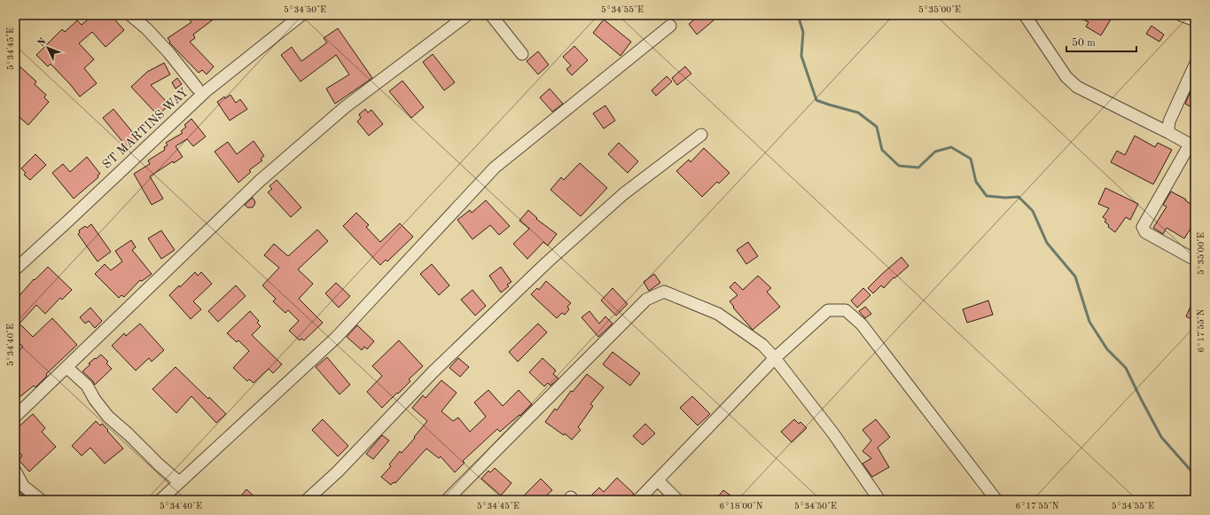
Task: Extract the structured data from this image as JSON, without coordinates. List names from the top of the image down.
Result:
{
  "streets": {
    "street": ["ST MARTINS WAY"]
  },
  "scale_bar": "50 m",
  "north": "top left",
  "coordinates": [
    "5°34'50\"E",
    "5°34'55\"E",
    "5°35'00\"E",
    "5°34'45\"E",
    "6°17'55\"N",
    "5°34'40\"E",
    "6°18'00\"N"
  ]
}
